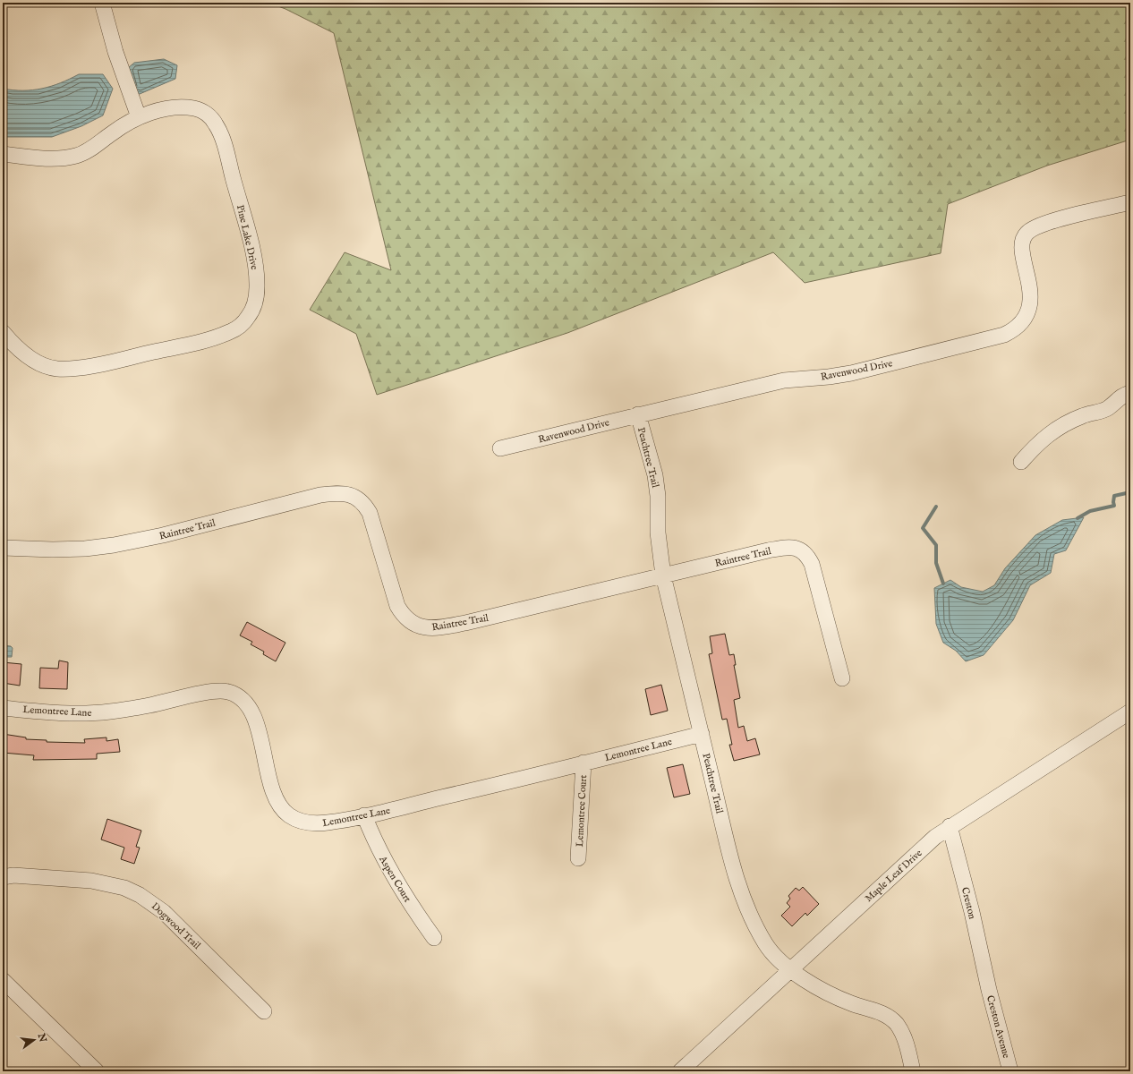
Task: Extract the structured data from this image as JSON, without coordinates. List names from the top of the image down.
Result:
{
  "streets": {
    "street": [
      "Pine Lake Drive",
      "Ravenwood Drive",
      "Peachtree Trail",
      "Raintree Trail",
      "Lemontree Lane",
      "Lemontree Court",
      "Maple Leaf Drive",
      "Aspen Court",
      "Creston",
      "Dogwood Trail",
      "Creston Avenue"
    ]
  },
  "crossings": [
    ["Ravenwood Drive", "Peachtree Trail"],
    ["Peachtree Trail", "Raintree Trail"],
    ["Peachtree Trail", "Lemontree Lane"],
    ["Peachtree Trail", "Maple Leaf Drive"],
    ["Lemontree Lane", "Lemontree Court"],
    ["Lemontree Lane", "Aspen Court"],
    ["Maple Leaf Drive", "Creston"],
    ["Creston", "Creston Avenue"]
  ],
  "north": "right"
}
